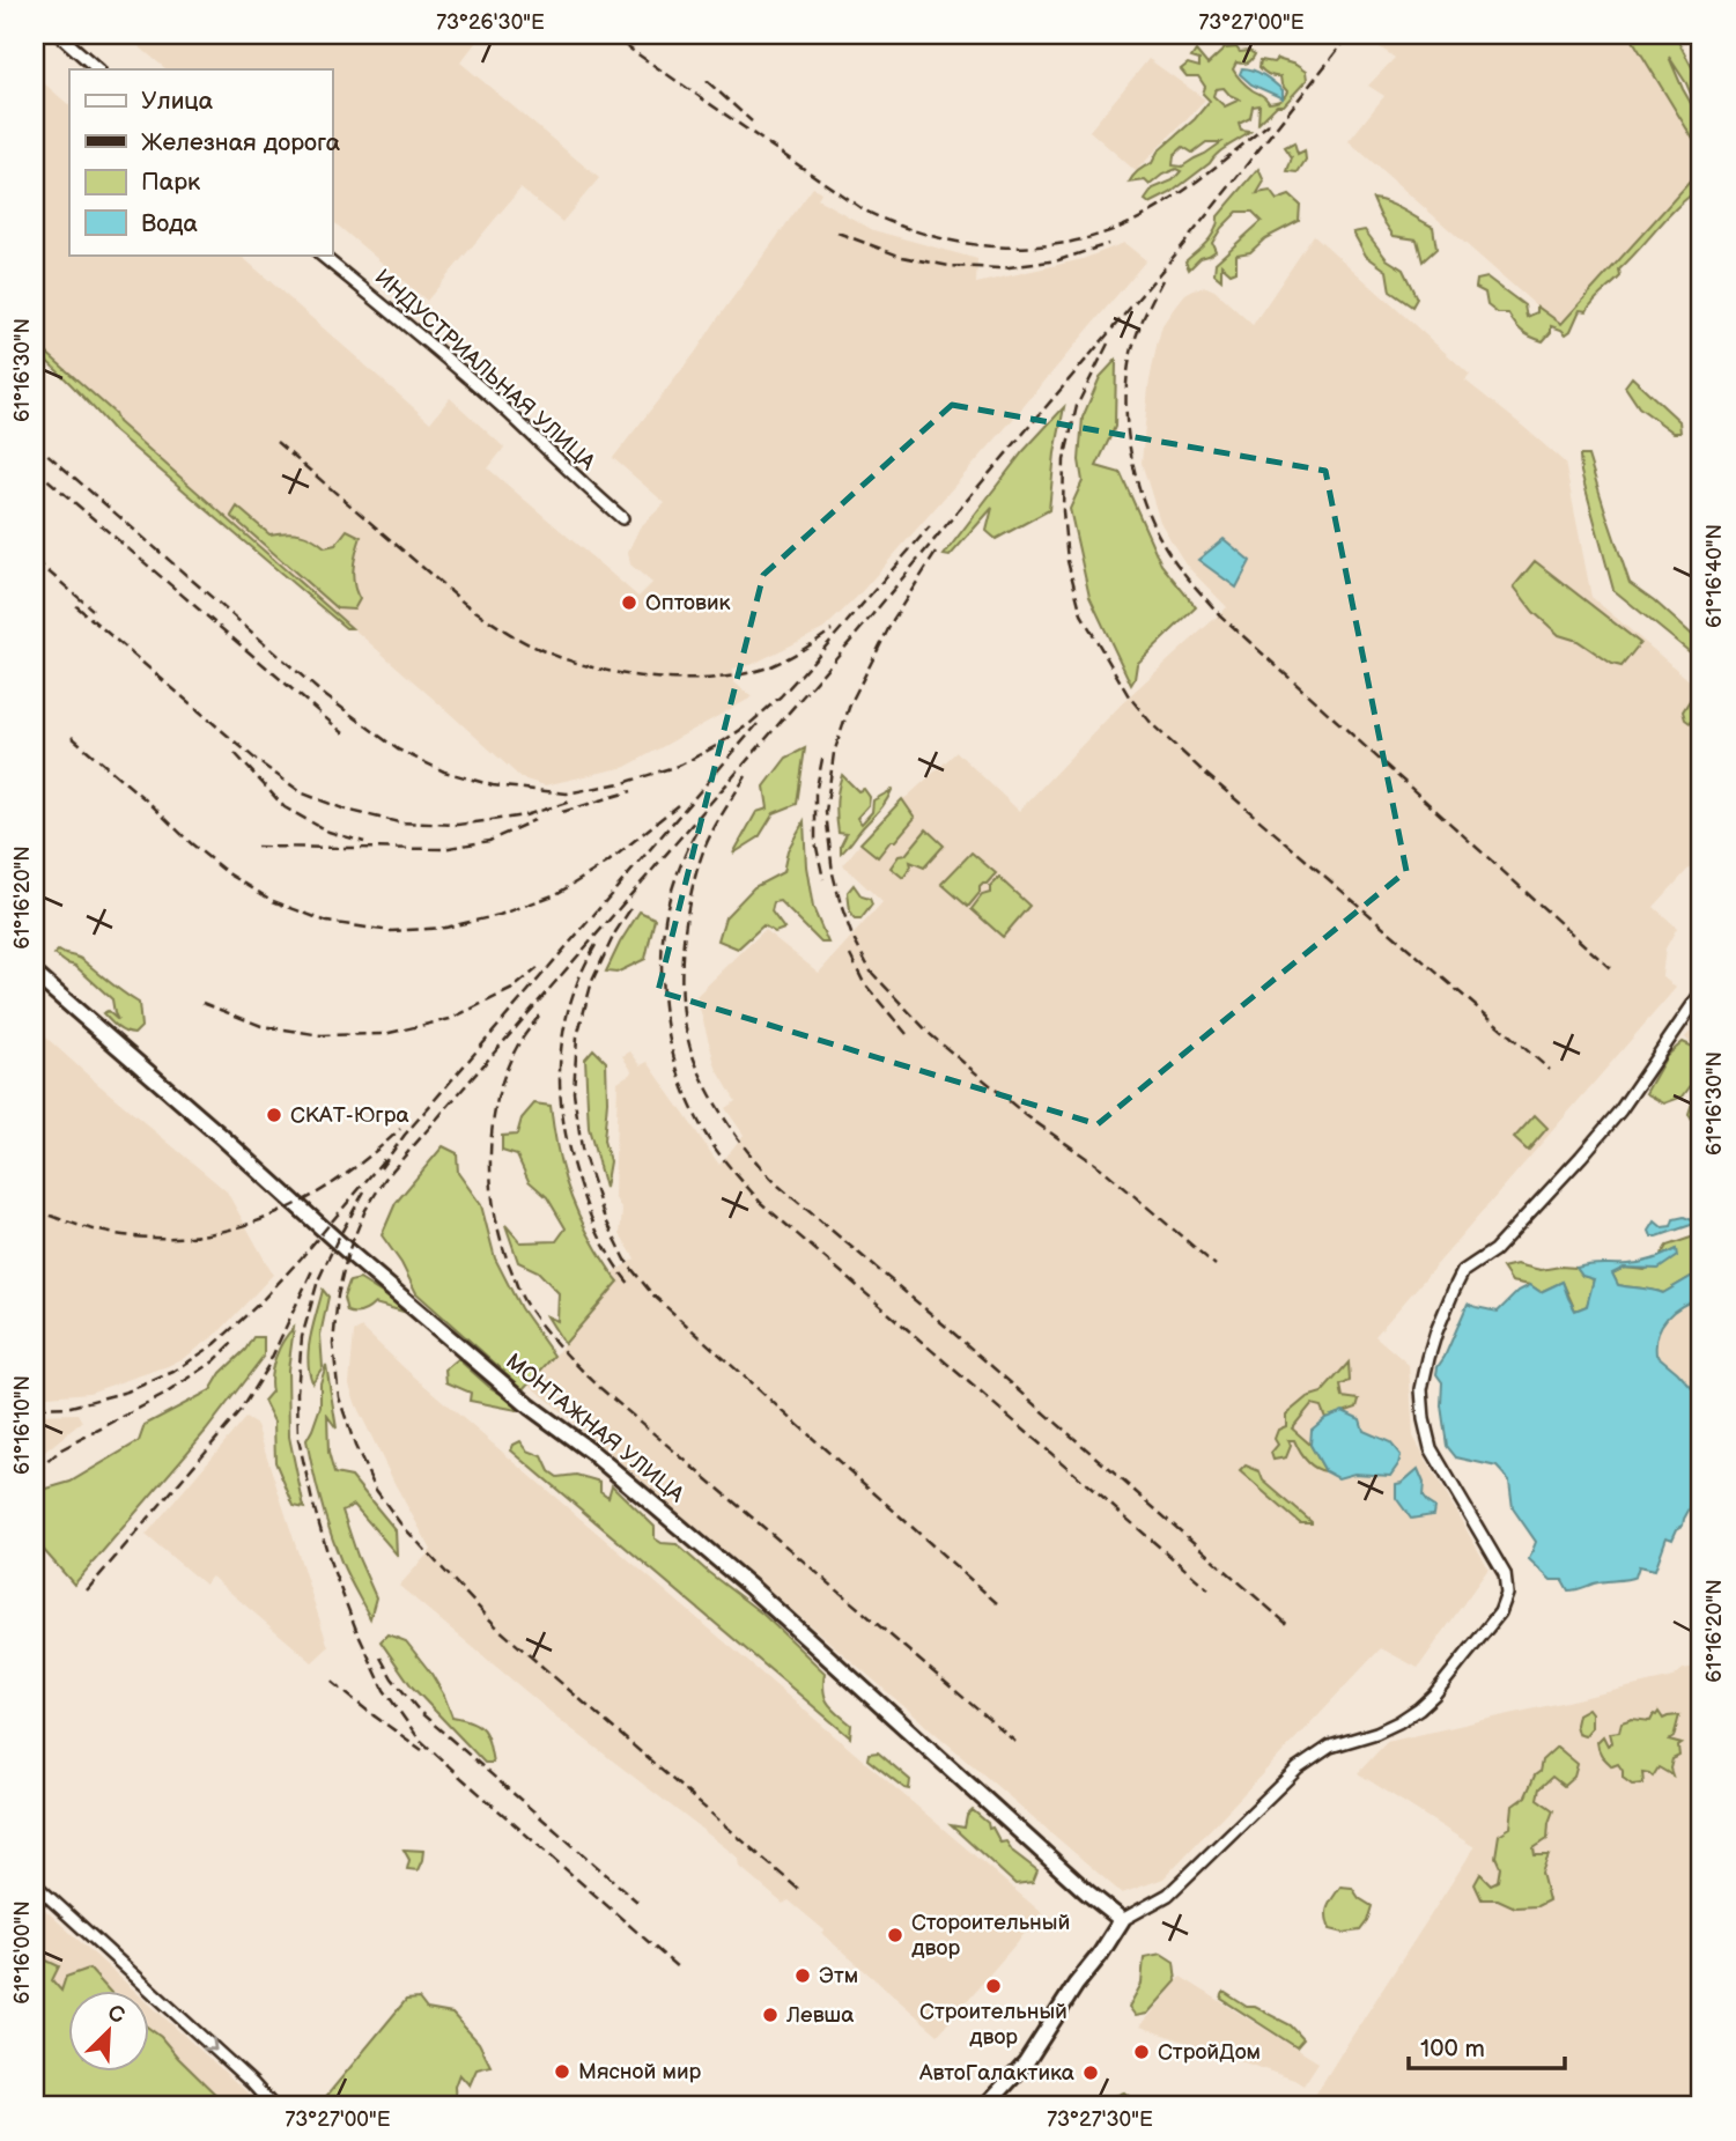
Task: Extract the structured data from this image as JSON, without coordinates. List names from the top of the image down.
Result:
{
  "streets": {
    "street": ["ИНДУСТРИАЛЬНАЯ УЛИЦА", "МОНТАЖНАЯ УЛИЦА"]
  },
  "places": [
    "Оптовик",
    "СКАТ-Югра",
    "Стороительный двор",
    "Этм",
    "Строительный двор",
    "Левша",
    "СтройДом",
    "Мясной мир",
    "АвтоГалактика"
  ],
  "legend": [
    "Улица",
    "Железная дорога",
    "Парк",
    "Вода"
  ],
  "scale_bar": "100 m",
  "north": "top right",
  "coordinates": [
    "73°26'30\"E",
    "73°27'00\"E",
    "61°16'30\"N",
    "61°16'40\"N",
    "61°16'20\"N",
    "61°16'10\"N",
    "61°16'00\"N",
    "73°27'30\"E"
  ]
}
